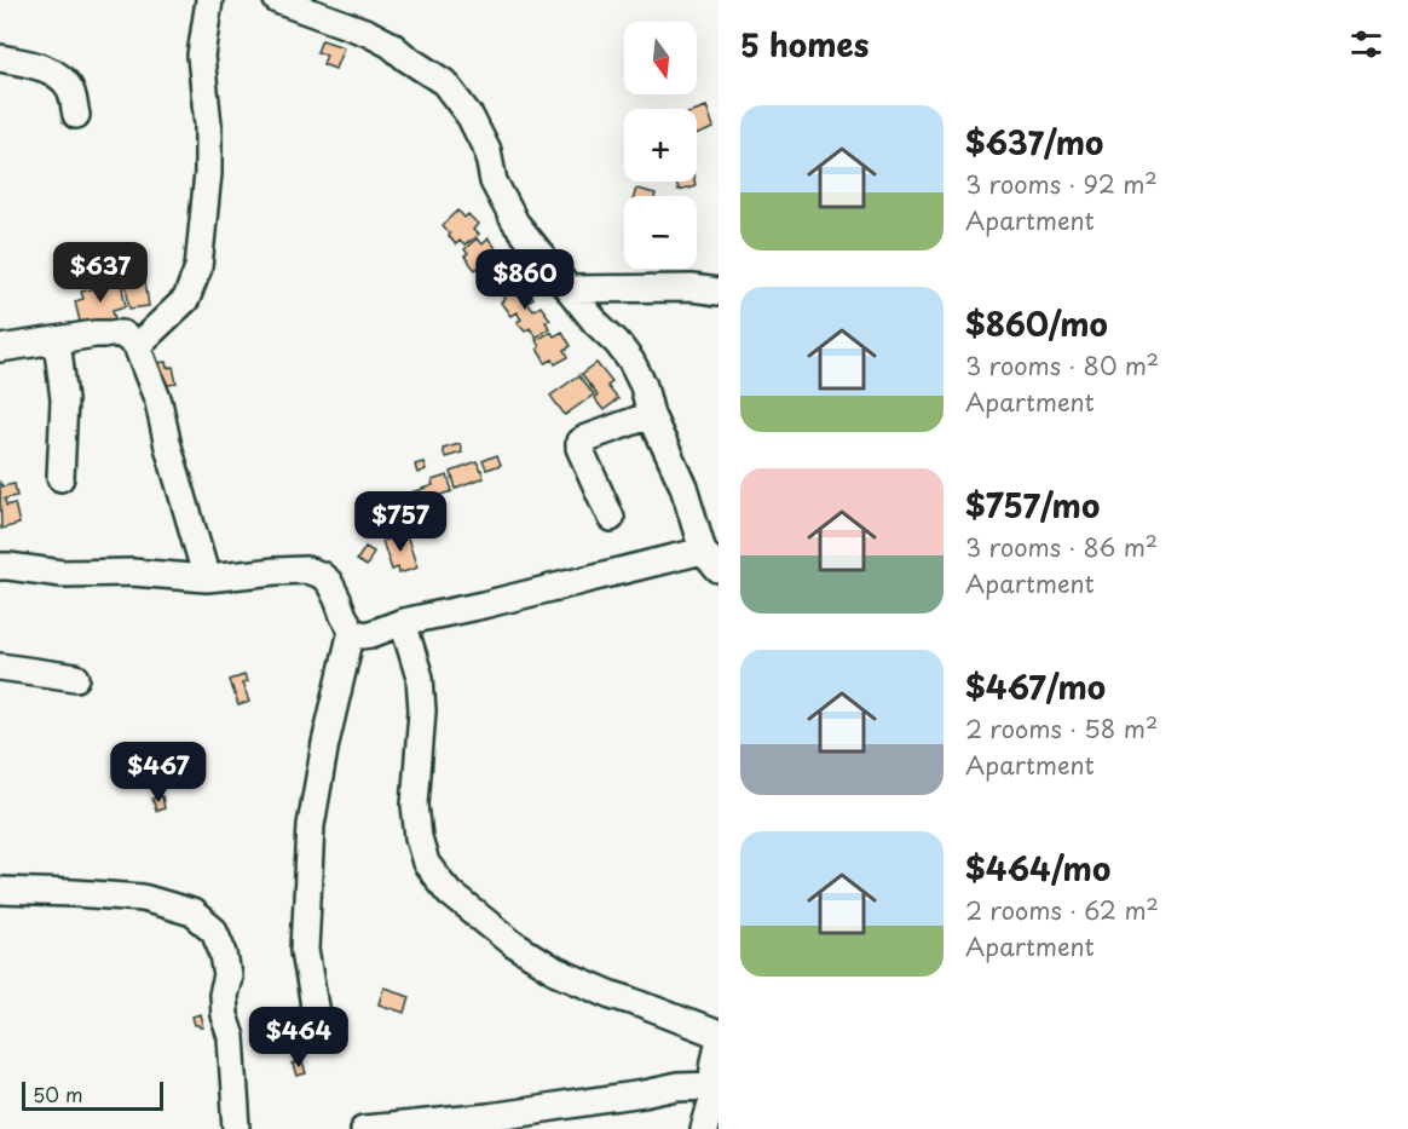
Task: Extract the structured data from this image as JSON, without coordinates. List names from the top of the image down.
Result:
{
  "scale_bar": "50 m",
  "north": "bottom",
  "page": {
    "heading": "5 homes",
    "map_buttons": ["+", "−"],
    "list": [
      {
        "name": "$637/mo",
        "note": "3 rooms · 92 m² · Apartment"
      },
      {
        "name": "$860/mo",
        "note": "3 rooms · 80 m² · Apartment"
      },
      {
        "name": "$757/mo",
        "note": "3 rooms · 86 m² · Apartment"
      },
      {
        "name": "$467/mo",
        "note": "2 rooms · 58 m² · Apartment"
      },
      {
        "name": "$464/mo",
        "note": "2 rooms · 62 m² · Apartment"
      }
    ],
    "price": [
      "$637",
      "$860",
      "$757",
      "$467",
      "$464"
    ],
    "scale": "50 m"
  }
}
